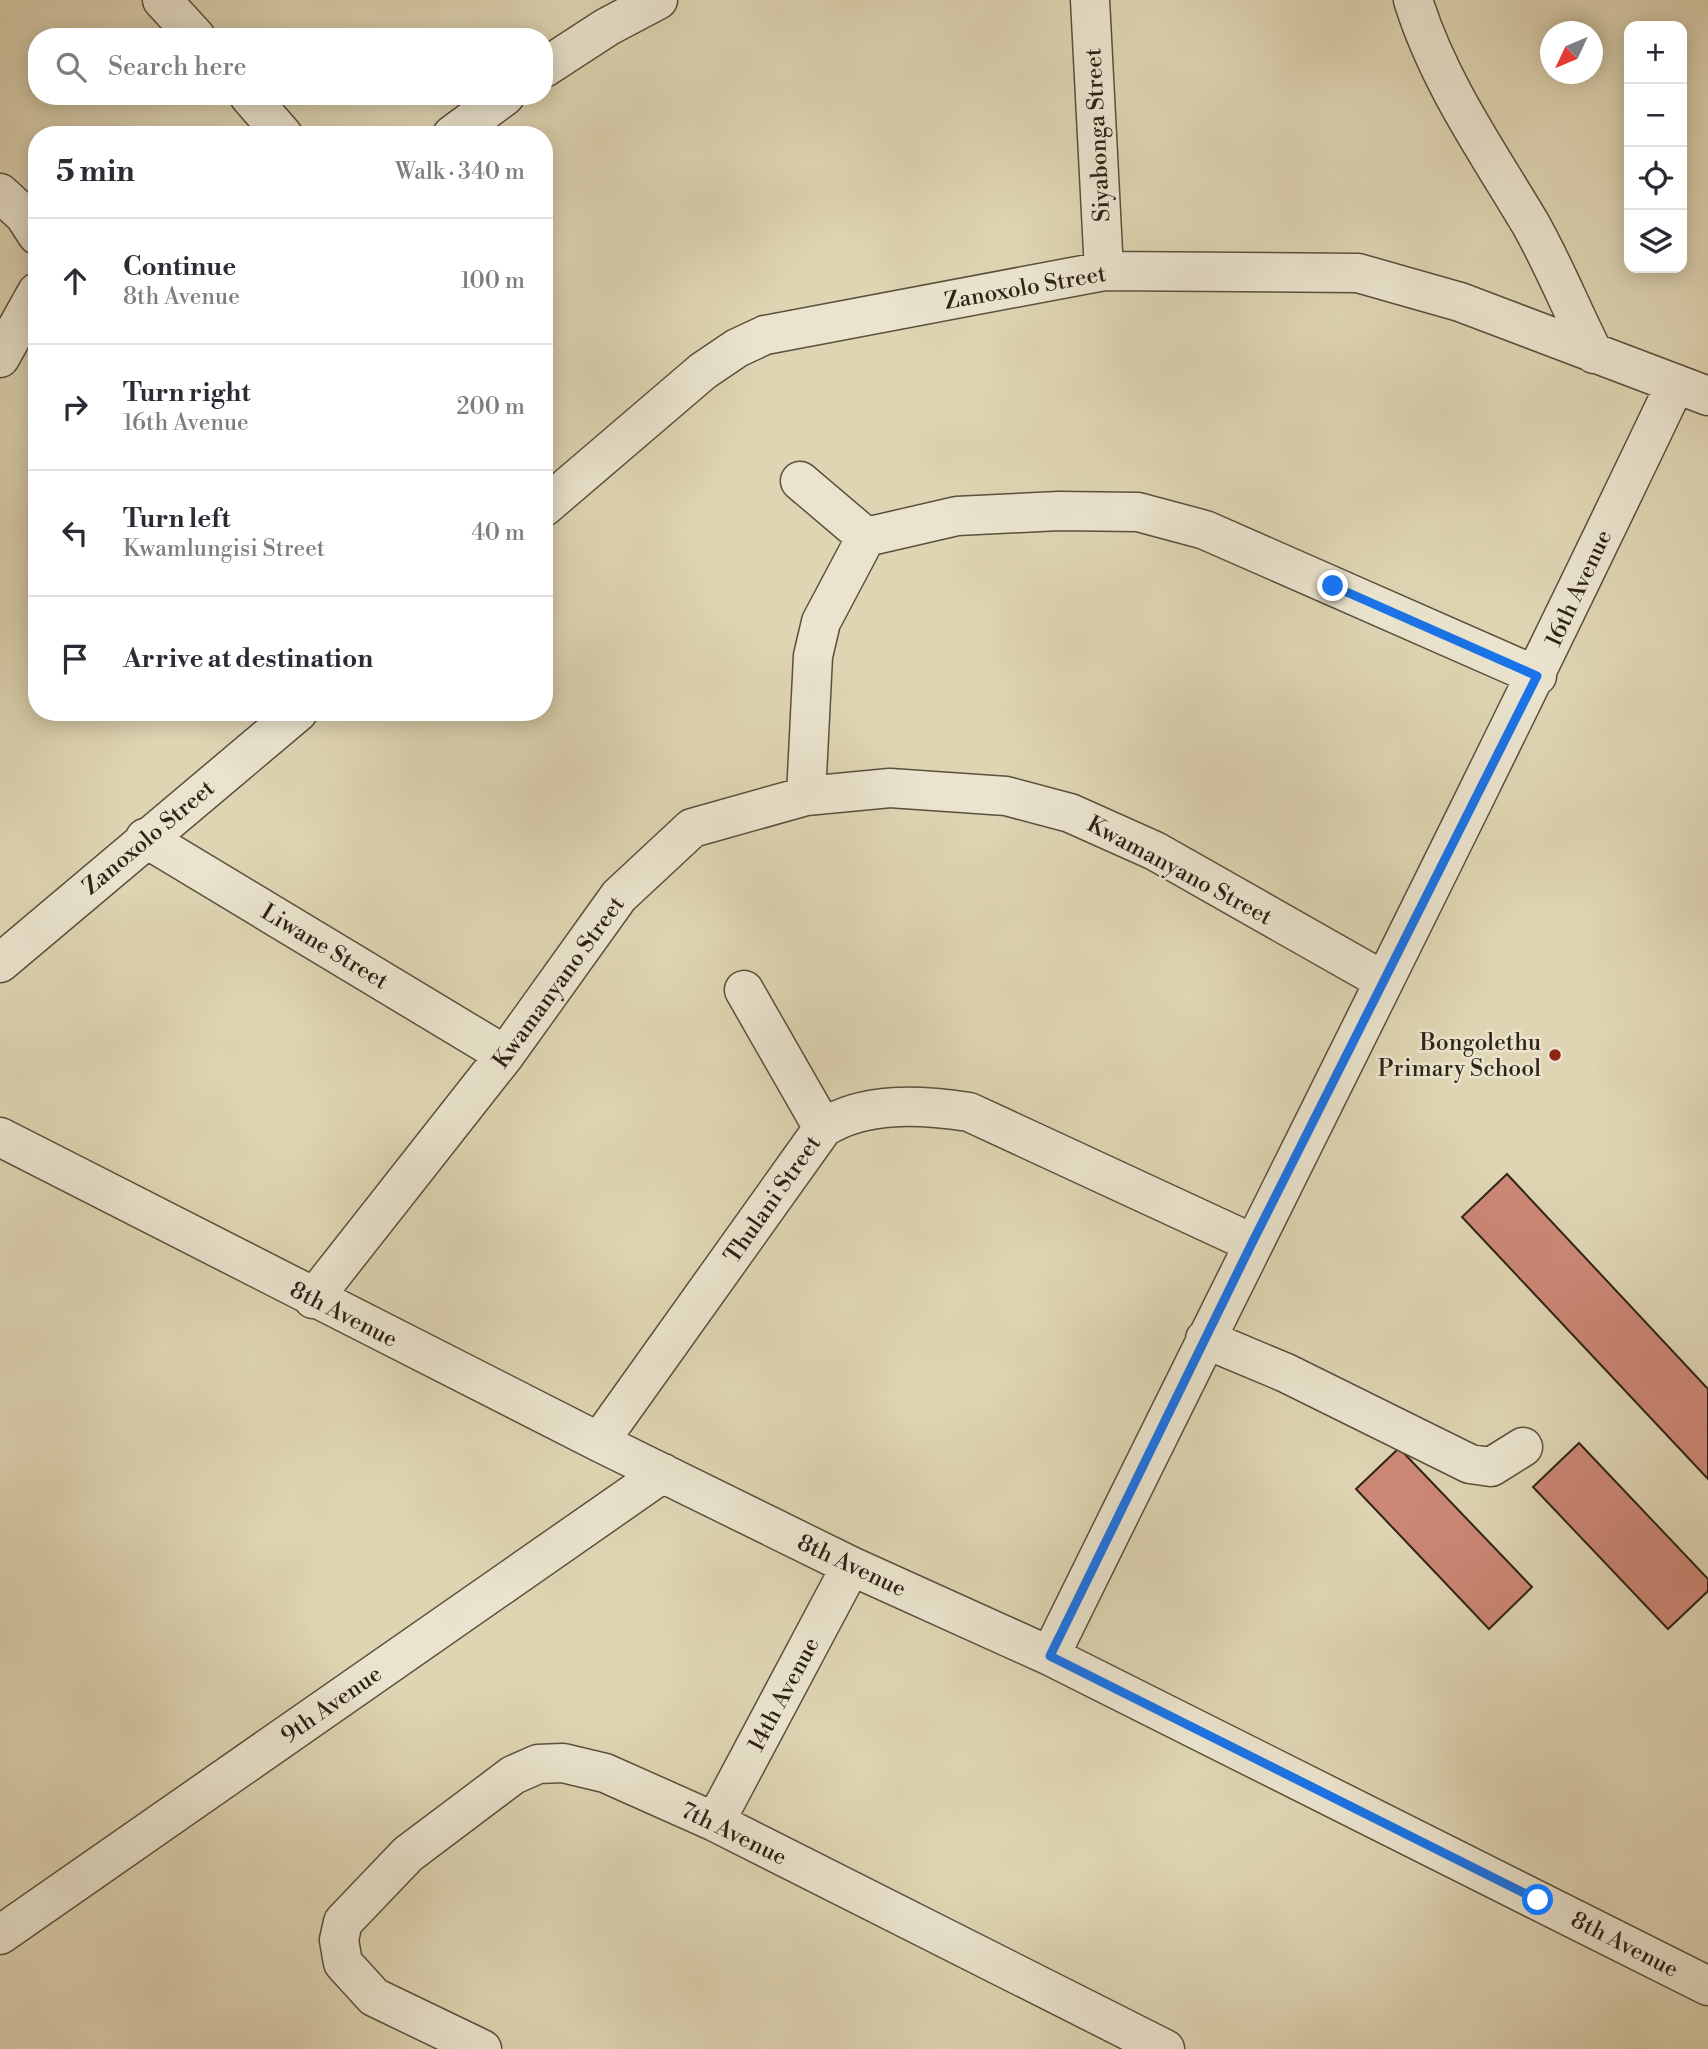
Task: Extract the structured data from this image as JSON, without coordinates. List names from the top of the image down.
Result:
{
  "streets": {
    "street": [
      "Siyabonga Street",
      "Zanoxolo Street",
      "16th Avenue",
      "Kwamanyano Street",
      "Liwane Street",
      "Thulani Street",
      "8th Avenue",
      "14th Avenue",
      "9th Avenue",
      "7th Avenue"
    ]
  },
  "crossings": [
    ["Siyabonga Street", "Zanoxolo Street"],
    ["Zanoxolo Street", "16th Avenue"],
    ["Zanoxolo Street", "Liwane Street"],
    ["16th Avenue", "Kwamanyano Street"],
    ["16th Avenue", "Thulani Street"],
    ["16th Avenue", "8th Avenue"],
    ["Kwamanyano Street", "Liwane Street"],
    ["Kwamanyano Street", "8th Avenue"],
    ["Thulani Street", "8th Avenue"],
    ["8th Avenue", "14th Avenue"],
    ["8th Avenue", "9th Avenue"],
    ["14th Avenue", "7th Avenue"]
  ],
  "places": ["Bongolethu Primary School"],
  "north": "bottom left",
  "page": {
    "map_buttons": ["+", "−"],
    "search": "Search here",
    "heading": ["5 min", "Walk · 340 m"],
    "list": [
      ["Continue", "8th Avenue", "100 m"],
      ["Turn right", "16th Avenue", "200 m"],
      ["Turn left", "Kwamlungisi Street", "40 m"],
      "Arrive at destination"
    ]
  }
}
